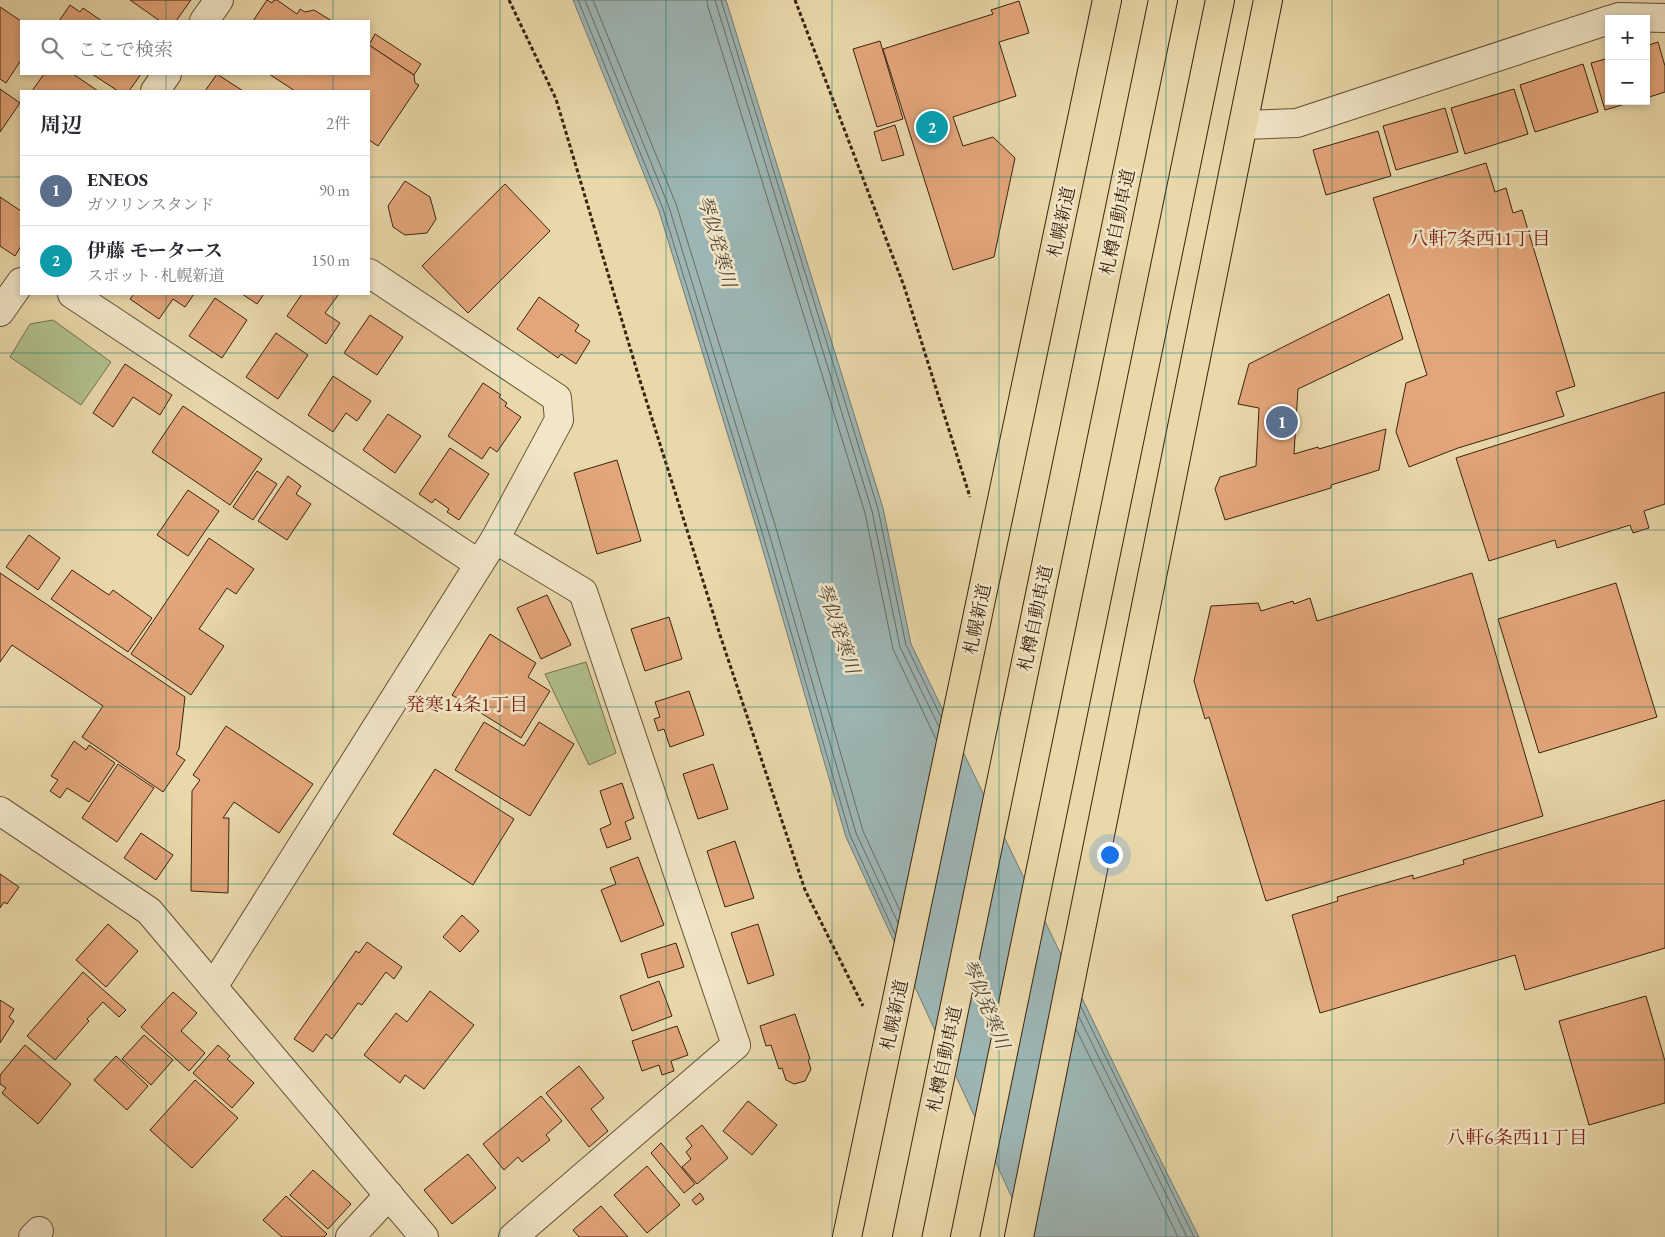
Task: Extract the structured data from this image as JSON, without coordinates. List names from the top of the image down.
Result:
{
  "streets": {
    "highway": ["札幌新道", "札樽自動車道"]
  },
  "districts": ["八軒7条西11丁目", "発寒14条1丁目", "八軒6条西11丁目"],
  "water": ["琴似発寒川"],
  "page": {
    "map_buttons": ["+", "−"],
    "search": "ここで検索",
    "heading": ["周辺", "2件"],
    "pins": ["2", "1"],
    "list": [
      {
        "mark": "1",
        "name": "ENEOS",
        "note": "ガソリンスタンド",
        "value": "90 m"
      },
      {
        "mark": "2",
        "name": "伊藤 モータース",
        "note": "スポット · 札幌新道",
        "value": "150 m"
      }
    ]
  }
}
